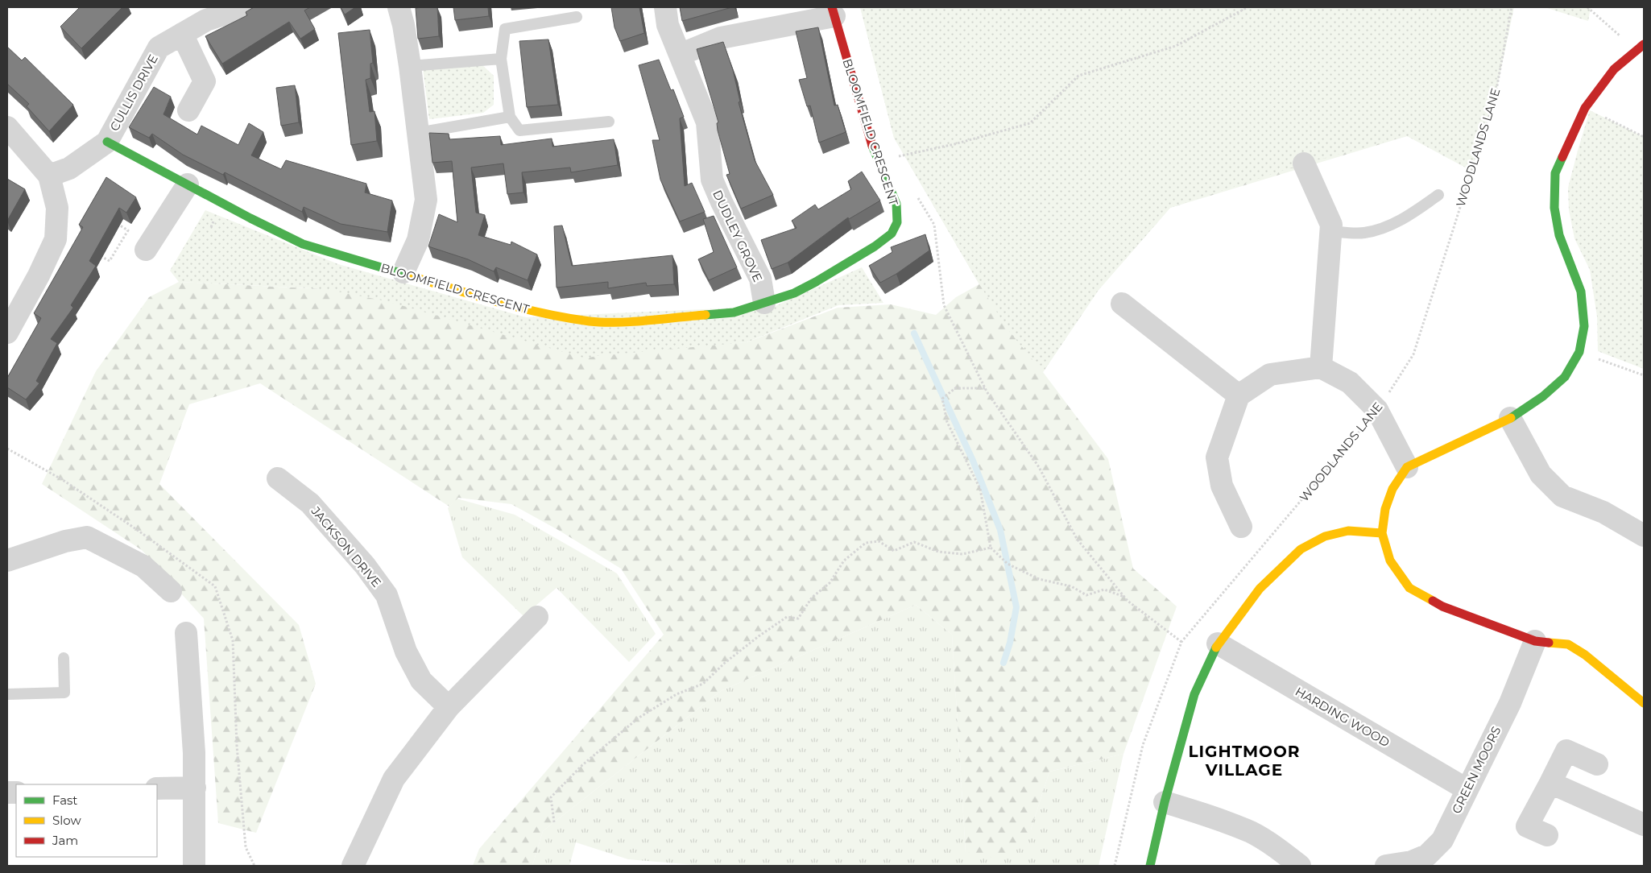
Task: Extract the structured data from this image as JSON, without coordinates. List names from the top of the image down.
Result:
{
  "streets": {
    "street": [
      "CULLIS DRIVE",
      "BLOOMFIELD CRESCENT",
      "DUDLEY GROVE",
      "JACKSON DRIVE",
      "HARDING WOOD",
      "GREEN MOORS"
    ],
    "path": ["WOODLANDS LANE"]
  },
  "crossings": [
    ["CULLIS DRIVE", "BLOOMFIELD CRESCENT"],
    ["BLOOMFIELD CRESCENT", "DUDLEY GROVE"],
    ["HARDING WOOD", "GREEN MOORS"]
  ],
  "districts": ["LIGHTMOOR VILLAGE"],
  "legend": ["Fast", "Slow", "Jam"]
}
